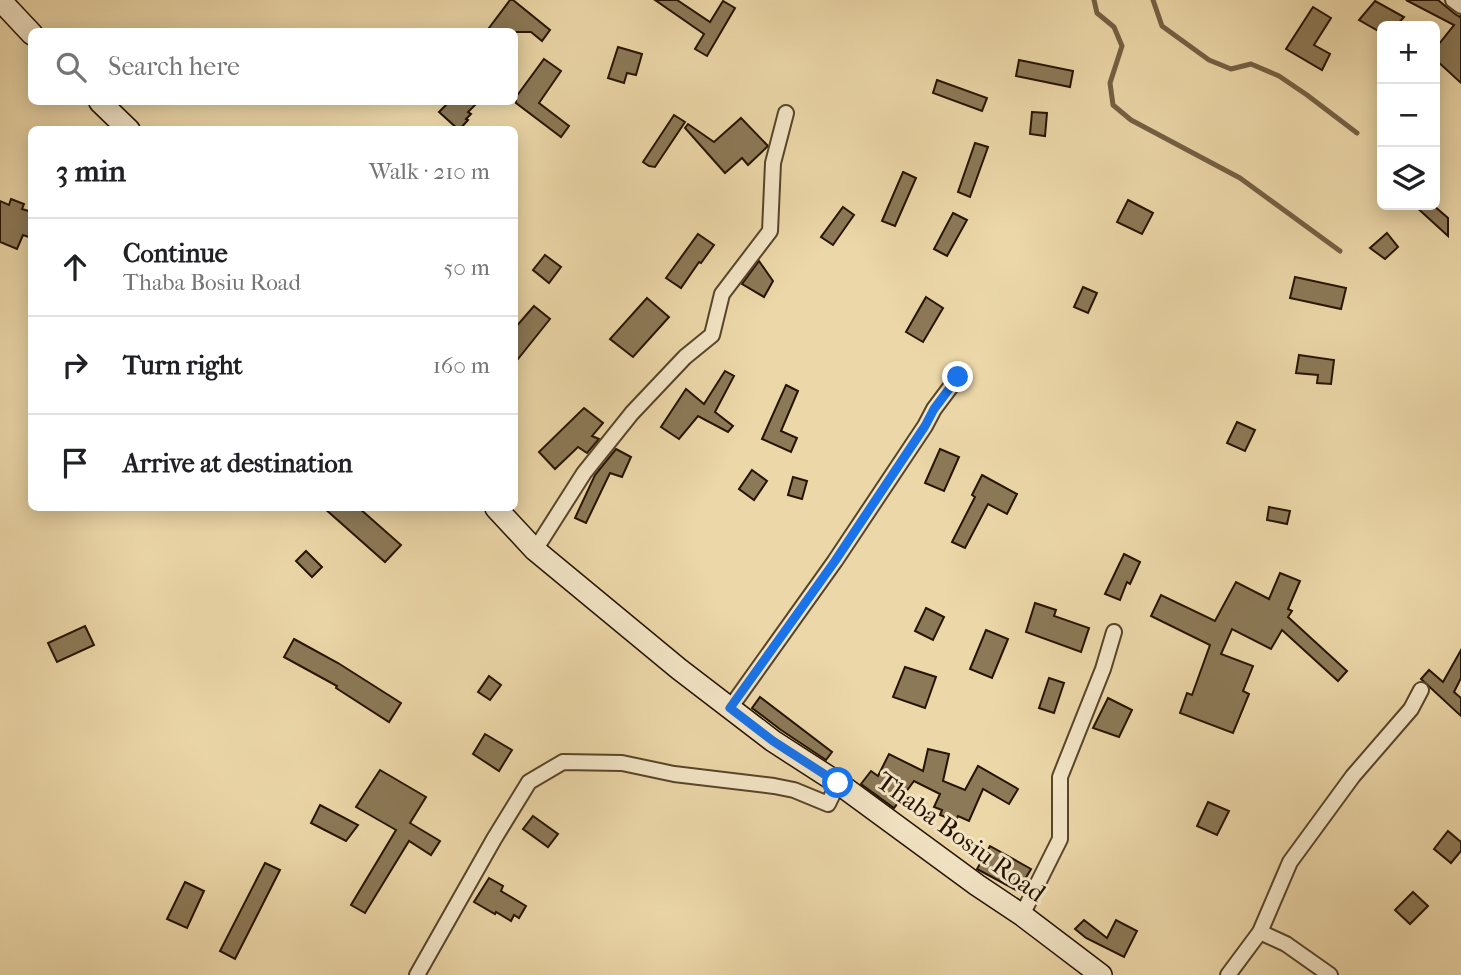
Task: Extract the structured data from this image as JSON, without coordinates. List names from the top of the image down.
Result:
{
  "streets": {
    "street": ["Thaba Bosiu Road"]
  },
  "page": {
    "map_buttons": ["+", "−"],
    "search": "Search here",
    "heading": ["3 min", "Walk · 210 m"],
    "list": [
      ["Continue", "Thaba Bosiu Road", "50 m"],
      ["Turn right", "160 m"],
      "Arrive at destination"
    ]
  }
}
